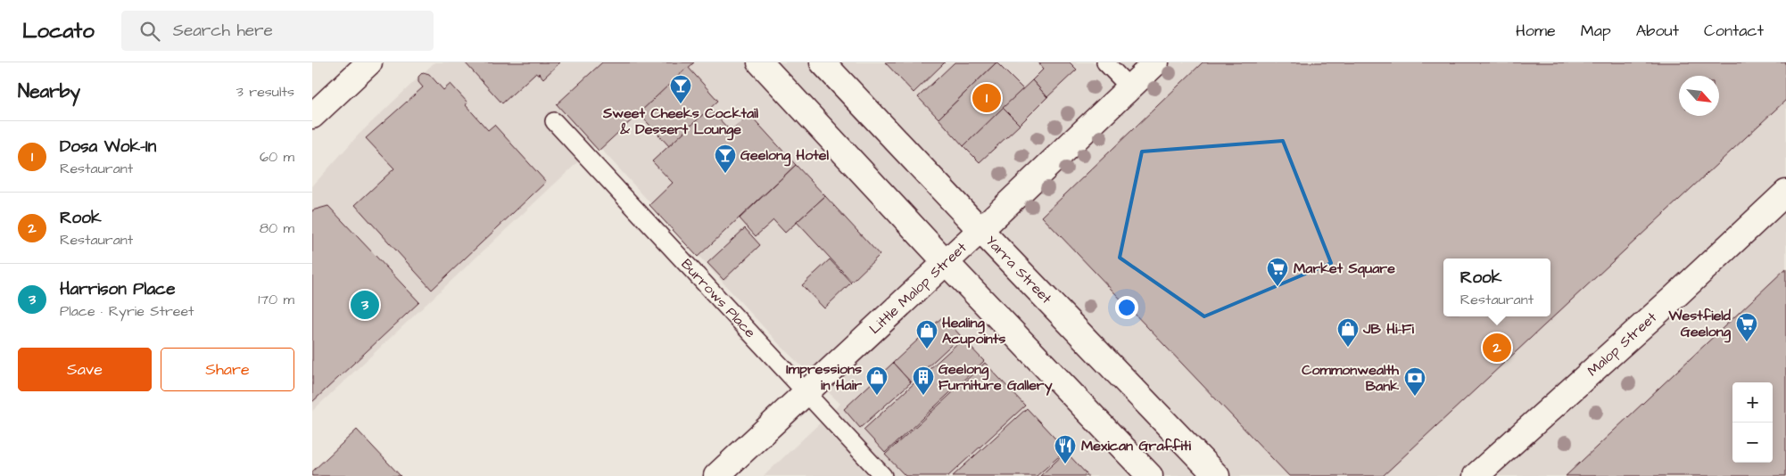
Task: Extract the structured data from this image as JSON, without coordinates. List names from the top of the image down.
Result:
{
  "streets": {
    "street": ["Yarra Street", "Little Malop Street", "Malop Street"],
    "lane": ["Burrows Place"]
  },
  "crossings": [
    ["Yarra Street", "Little Malop Street"],
    ["Little Malop Street", "Burrows Place"]
  ],
  "places": {
    "bar": ["Sweet Cheeks Cocktail & Dessert Lounge", "Geelong Hotel"],
    "supermarket": ["Market Square", "Westfield Geelong"],
    "shop": ["JB Hi-Fi", "Healing Acupoints", "Impressions in Hair"],
    "building": ["Geelong Furniture Gallery"],
    "bank": ["Commonwealth Bank"],
    "restaurant": ["Mexican Graffiti"]
  },
  "north": "bottom right",
  "page": {
    "header": "Locato",
    "search": "Search here",
    "nav": [
      "Home",
      "Map",
      "About",
      "Contact"
    ],
    "heading": ["Nearby", "3 results"],
    "pins": ["1", "3", "2"],
    "list": [
      {
        "mark": "1",
        "name": "Dosa Wok-In",
        "note": "Restaurant",
        "value": "60 m"
      },
      {
        "mark": "2",
        "name": "Rook",
        "note": "Restaurant",
        "value": "80 m"
      },
      {
        "mark": "3",
        "name": "Harrison Place",
        "note": "Place · Ryrie Street",
        "value": "170 m"
      }
    ],
    "popup": ["Rook", "Restaurant"],
    "buttons": ["Save", "Share"],
    "map_buttons": ["+", "−"]
  }
}
